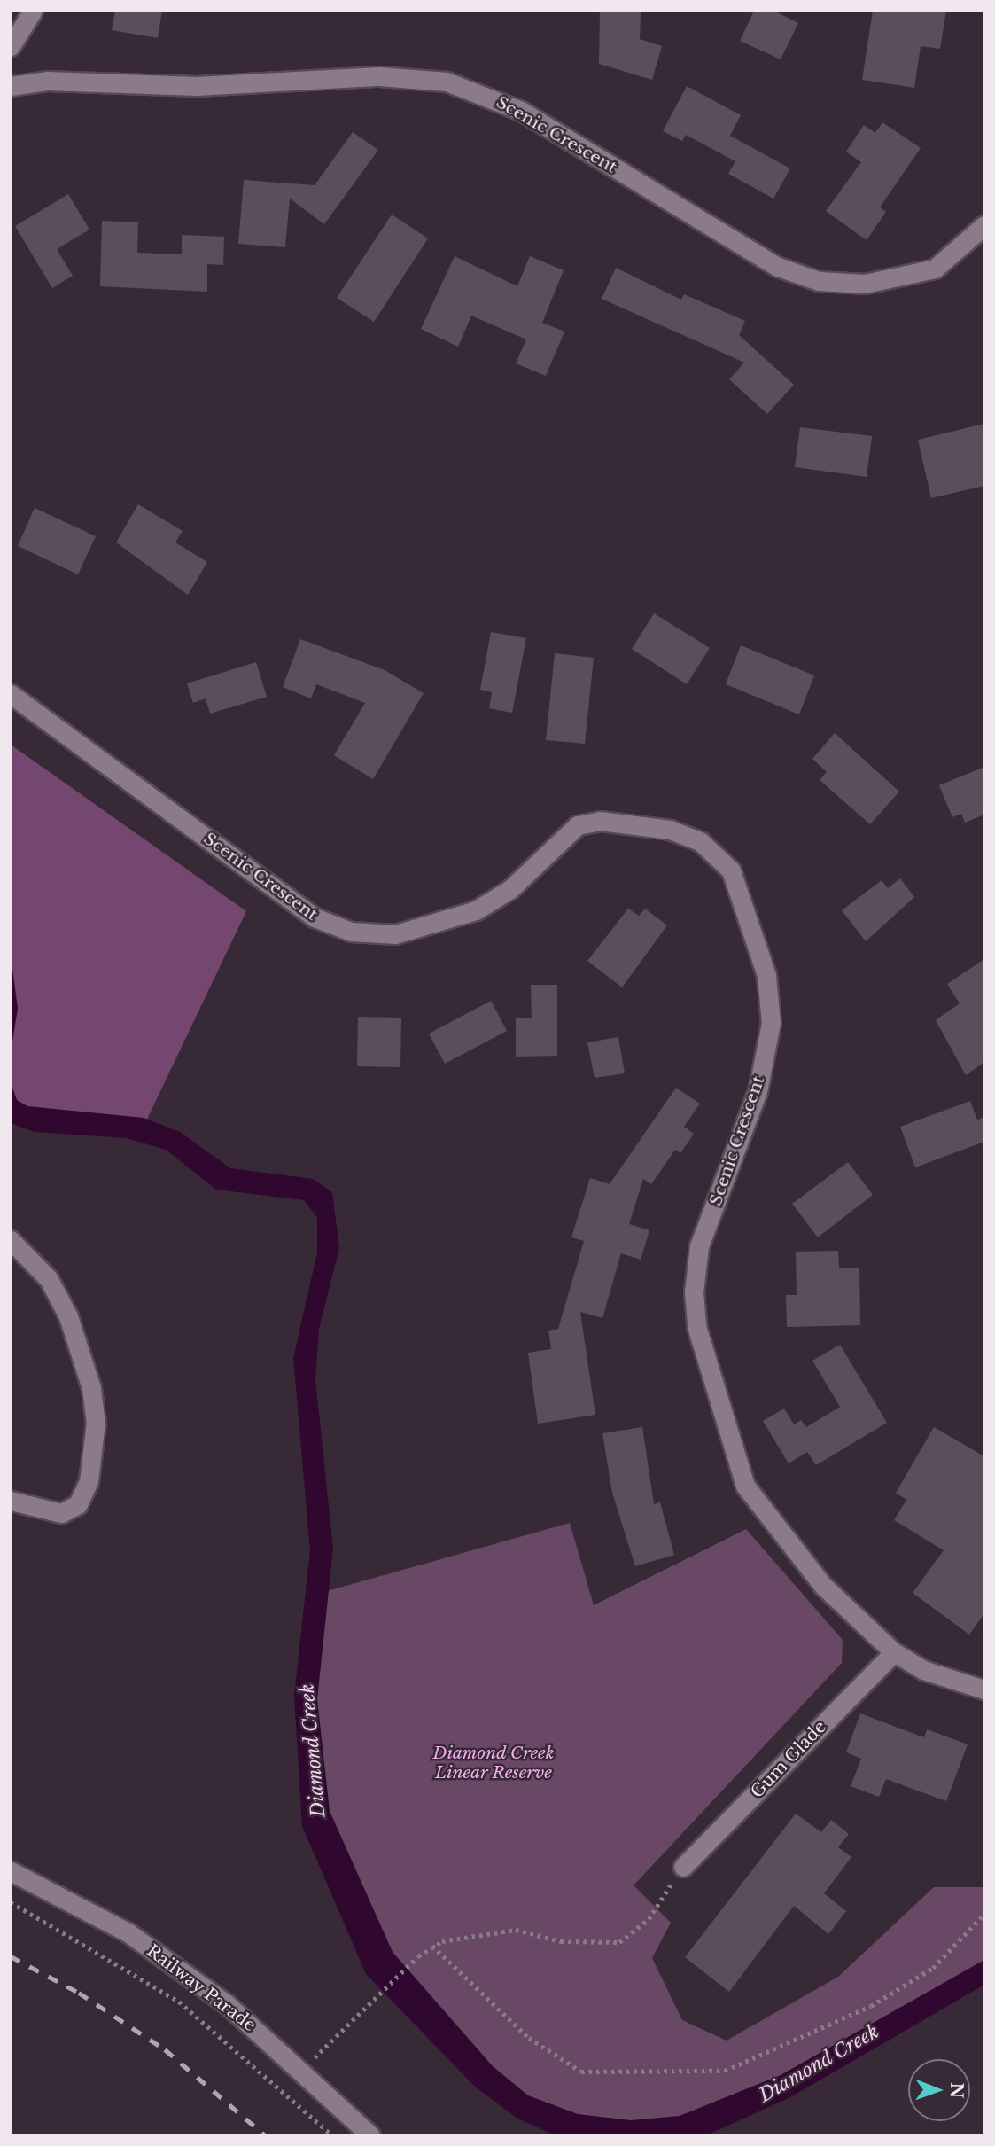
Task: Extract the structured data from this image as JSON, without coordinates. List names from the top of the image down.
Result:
{
  "streets": {
    "street": ["Scenic Crescent", "Gum Glade", "Railway Parade"]
  },
  "crossings": [
    ["Scenic Crescent", "Gum Glade"]
  ],
  "water": ["Diamond Creek"],
  "parks": ["Diamond Creek Linear Reserve"],
  "north": "right"
}
